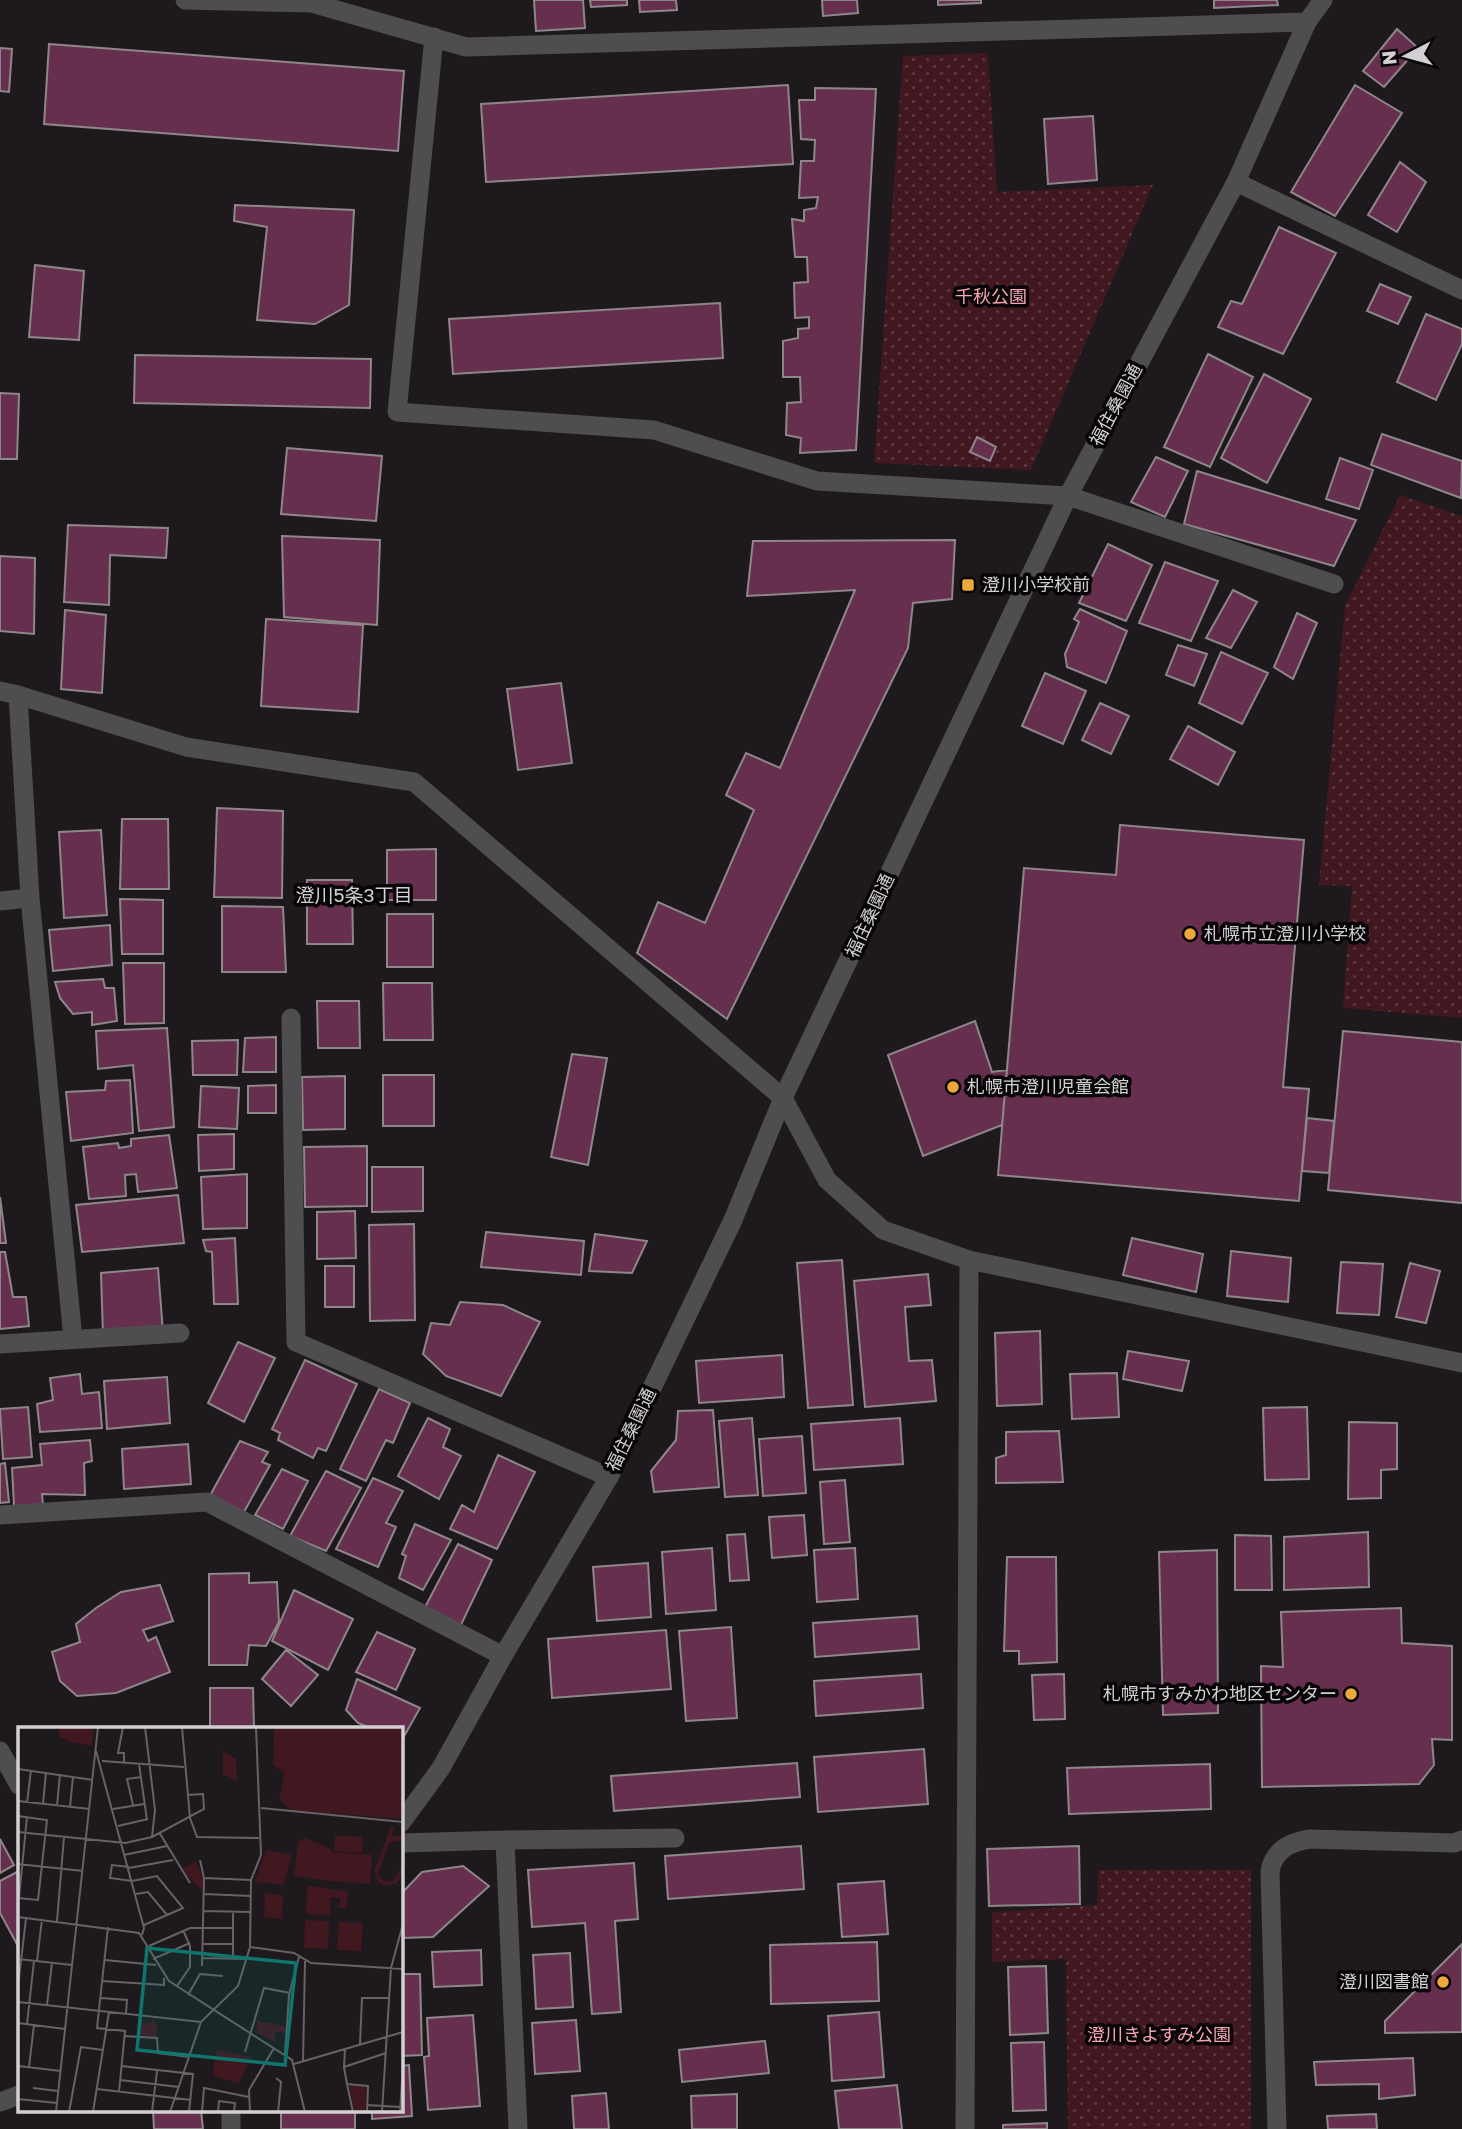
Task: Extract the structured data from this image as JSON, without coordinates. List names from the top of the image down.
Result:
{
  "streets": {
    "street": ["福住桑園通"]
  },
  "districts": ["澄川5条3丁目"],
  "parks": ["千秋公園", "澄川きよすみ公園"],
  "places": {
    "transit": ["澄川小学校前"],
    "other": [
      "札幌市立澄川小学校",
      "札幌市澄川児童会館",
      "札幌市すみかわ地区センター",
      "澄川図書館"
    ]
  },
  "north": "left"
}
